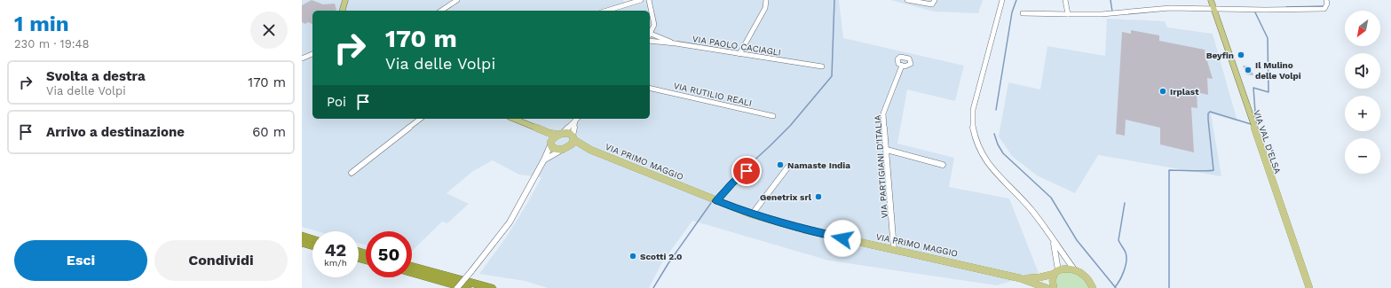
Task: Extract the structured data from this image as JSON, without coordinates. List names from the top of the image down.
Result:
{
  "streets": {
    "main road": ["VIA VAL D'ELSA", "VIA PRIMO MAGGIO"],
    "street": ["VIA PAOLO CACIAGLI", "VIA RUTILIO REALI", "VIA PARTIGIANI D'ITALIA"]
  },
  "crossings": [
    ["VIA PRIMO MAGGIO", "VIA PARTIGIANI D'ITALIA"]
  ],
  "places": [
    "Beyfin",
    "Il Mulino delle Volpi",
    "Irplast",
    "Namaste India",
    "Genetrix srl",
    "Scotti 2.0"
  ],
  "north": "bottom left",
  "page": {
    "heading": ["1 min", "230 m · 19:48"],
    "map_buttons": ["+", "−"],
    "turn": ["170 m", "Via delle Volpi"],
    "list": [
      {
        "name": "Svolta a destra",
        "note": "Via delle Volpi",
        "value": "170 m"
      },
      {
        "name": "Arrivo a destinazione",
        "value": "60 m"
      }
    ],
    "then": "Poi",
    "speed": "42 km/h",
    "limit": "50",
    "buttons": ["Esci", "Condividi"]
  }
}
